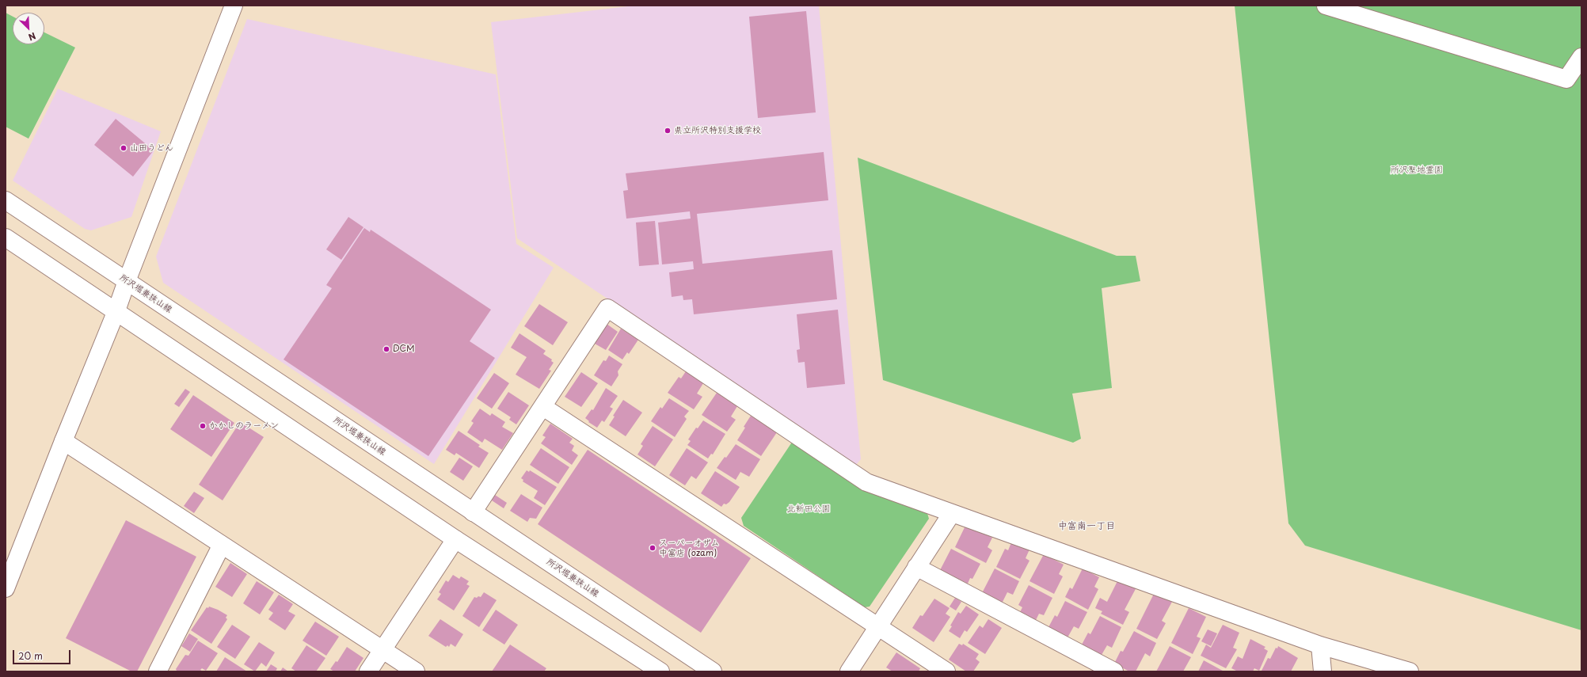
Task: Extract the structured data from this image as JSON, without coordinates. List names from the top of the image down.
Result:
{
  "streets": {
    "street": ["所沢堀兼狭山線"]
  },
  "districts": ["中富南一丁目"],
  "parks": ["所沢聖地霊園", "北新田公園"],
  "places": [
    "県立所沢特別支援学校",
    "山田うどん",
    "DCM",
    "かかしのラーメン",
    "スーパーオザム 中富店 (ozam)"
  ],
  "scale_bar": "20 m",
  "north": "bottom right"
}
